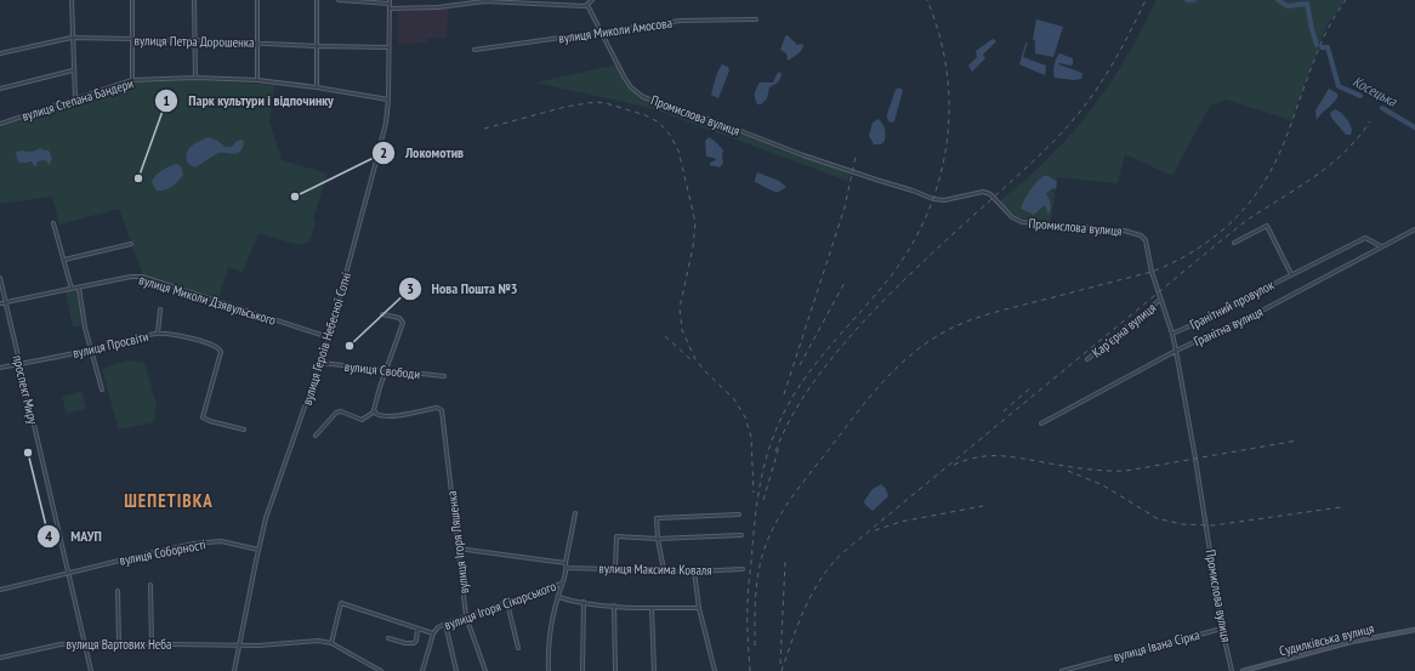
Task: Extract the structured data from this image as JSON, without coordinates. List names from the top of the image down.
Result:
{
  "streets": {
    "main road": ["Судилківська вулиця"],
    "street": [
      "вулиця Миколи Амосова",
      "вулиця Петра Дорошенка",
      "вулиця Степана Бандери",
      "Промислова вулиця",
      "вулиця Миколи Дзявульського",
      "Гранітний провулок",
      "Гранітна вулиця",
      "Карʼєрна вулиця",
      "вулиця Героїв Небесної Сотні",
      "вулиця Просвіти",
      "вулиця Свободи",
      "проспект Миру",
      "вулиця Ігоря Ляшенка",
      "вулиця Соборності",
      "вулиця Максима Коваля",
      "вулиця Ігоря Сікорського",
      "вулиця Вартових Неба",
      "вулиця Івана Сірка"
    ]
  },
  "crossings": [
    ["вулиця Миколи Амосова", "Промислова вулиця"],
    ["вулиця Петра Дорошенка", "вулиця Героїв Небесної Сотні"],
    ["вулиця Степана Бандери", "вулиця Героїв Небесної Сотні"],
    ["Промислова вулиця", "Гранітний провулок"],
    ["Промислова вулиця", "Гранітна вулиця"],
    ["Промислова вулиця", "Карʼєрна вулиця"],
    ["Промислова вулиця", "вулиця Івана Сірка"],
    ["вулиця Миколи Дзявульського", "вулиця Героїв Небесної Сотні"],
    ["вулиця Миколи Дзявульського", "проспект Миру"],
    ["Гранітний провулок", "Гранітна вулиця"],
    ["вулиця Героїв Небесної Сотні", "вулиця Свободи"],
    ["вулиця Героїв Небесної Сотні", "вулиця Соборності"],
    ["вулиця Героїв Небесної Сотні", "вулиця Вартових Неба"],
    ["вулиця Просвіти", "проспект Миру"],
    ["проспект Миру", "вулиця Соборності"],
    ["проспект Миру", "вулиця Вартових Неба"],
    ["вулиця Ігоря Ляшенка", "вулиця Ігоря Сікорського"],
    ["вулиця Ігоря Сікорського", "вулиця Вартових Неба"]
  ],
  "districts": ["ШЕПЕТІВКА"],
  "water": ["Косецька"],
  "places": [
    "Парк культури і відпочинку",
    "Локомотив",
    "Нова Пошта №3",
    "МАУП"
  ]
}
